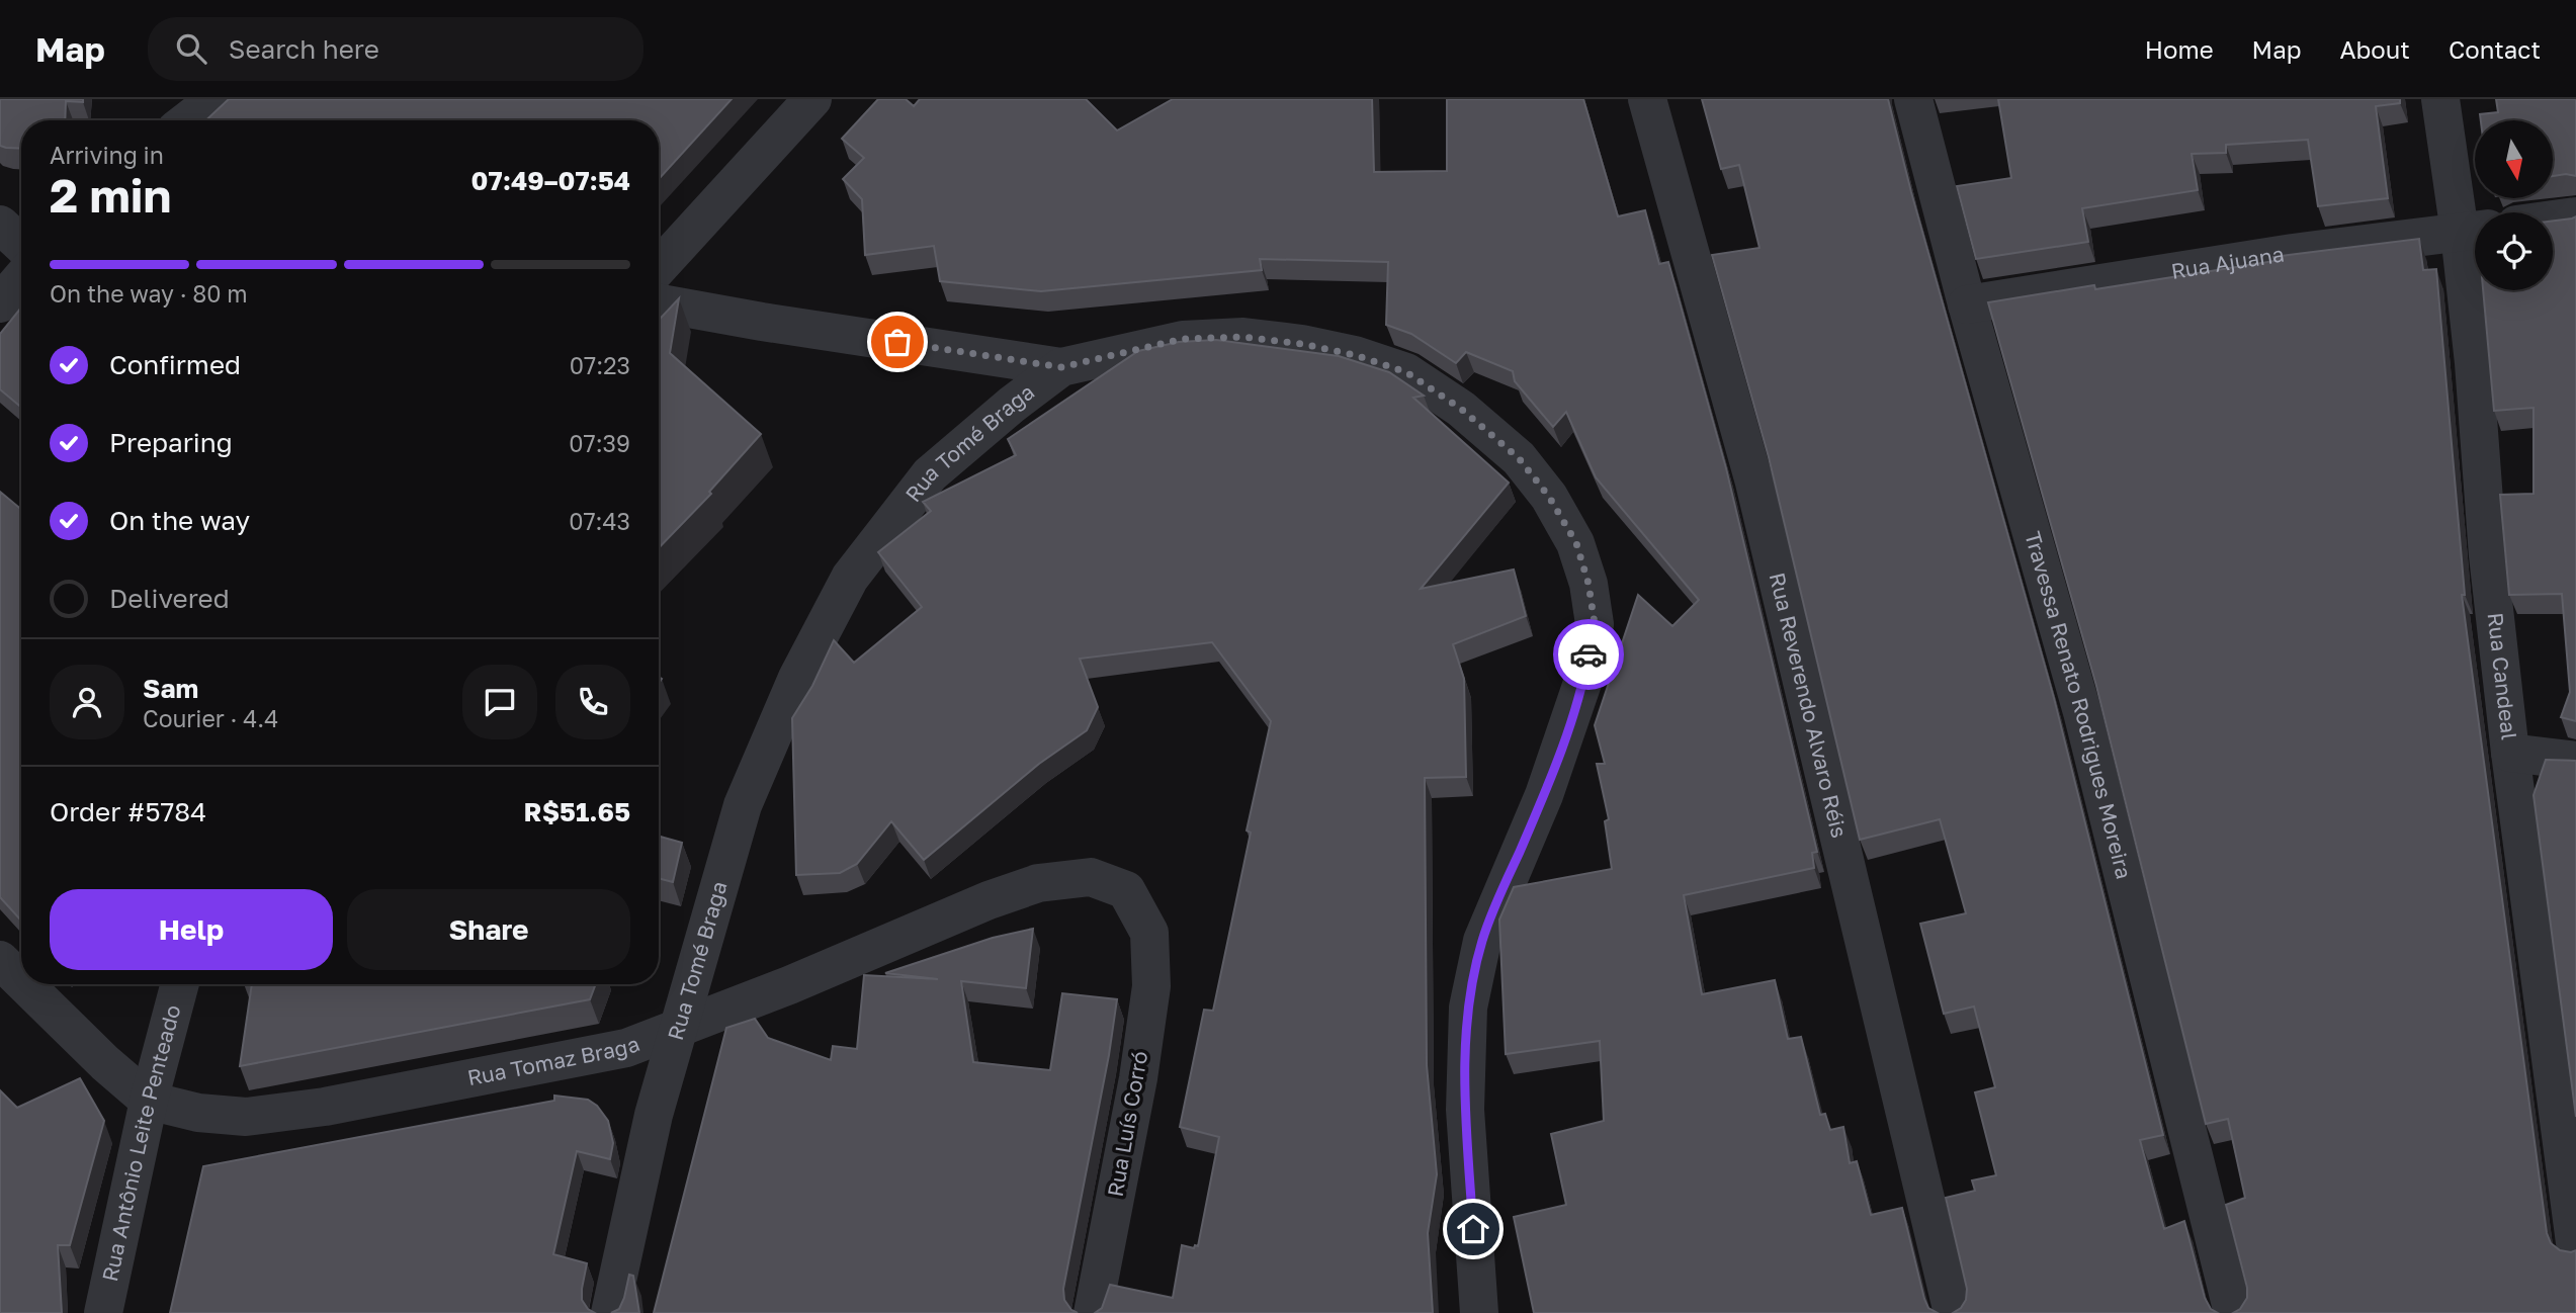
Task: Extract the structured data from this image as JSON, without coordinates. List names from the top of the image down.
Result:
{
  "streets": {
    "street": [
      "Rua Ajuana",
      "Rua Tomé Braga",
      "Rua Candeal",
      "Rua Reverendo Alvaro Réis",
      "Travessa Renato Rodrigues Moreira",
      "Rua Tomaz Braga",
      "Rua Luís Corró",
      "Rua Antônio Leite Penteado"
    ]
  },
  "crossings": [
    ["Rua Ajuana", "Rua Candeal"],
    ["Rua Ajuana", "Travessa Renato Rodrigues Moreira"],
    ["Rua Tomé Braga", "Rua Tomaz Braga"],
    ["Rua Tomaz Braga", "Rua Luís Corró"],
    ["Rua Tomaz Braga", "Rua Antônio Leite Penteado"]
  ],
  "north": "bottom",
  "page": {
    "header": "Map",
    "search": "Search here",
    "nav": [
      "Home",
      "Map",
      "About",
      "Contact"
    ],
    "heading": ["2 min", "Arriving in", "07:49–07:54"],
    "panel": [
      "Sam",
      "Courier · 4.4",
      "Order #5784",
      "R$51.65"
    ],
    "bar": "On the way · 80 m",
    "list": [
      ["Confirmed", "07:23"],
      ["Preparing", "07:39"],
      ["On the way", "07:43"],
      "Delivered"
    ],
    "buttons": ["Help", "Share"]
  }
}
